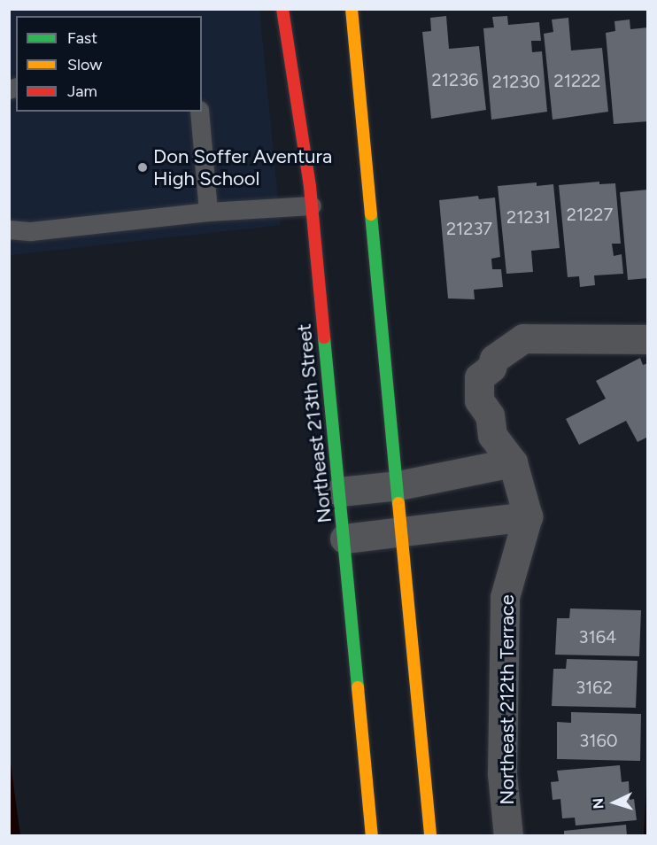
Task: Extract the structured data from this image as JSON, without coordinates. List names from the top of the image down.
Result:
{
  "streets": {
    "street": ["Northeast 213th Street", "Northeast 212th Terrace"]
  },
  "places": ["Don Soffer Aventura High School"],
  "house_numbers": [
    "21236",
    "21222",
    "21230",
    "21227",
    "21231",
    "21237",
    "3164",
    "3162",
    "3160"
  ],
  "legend": ["Fast", "Slow", "Jam"],
  "north": "left"
}
